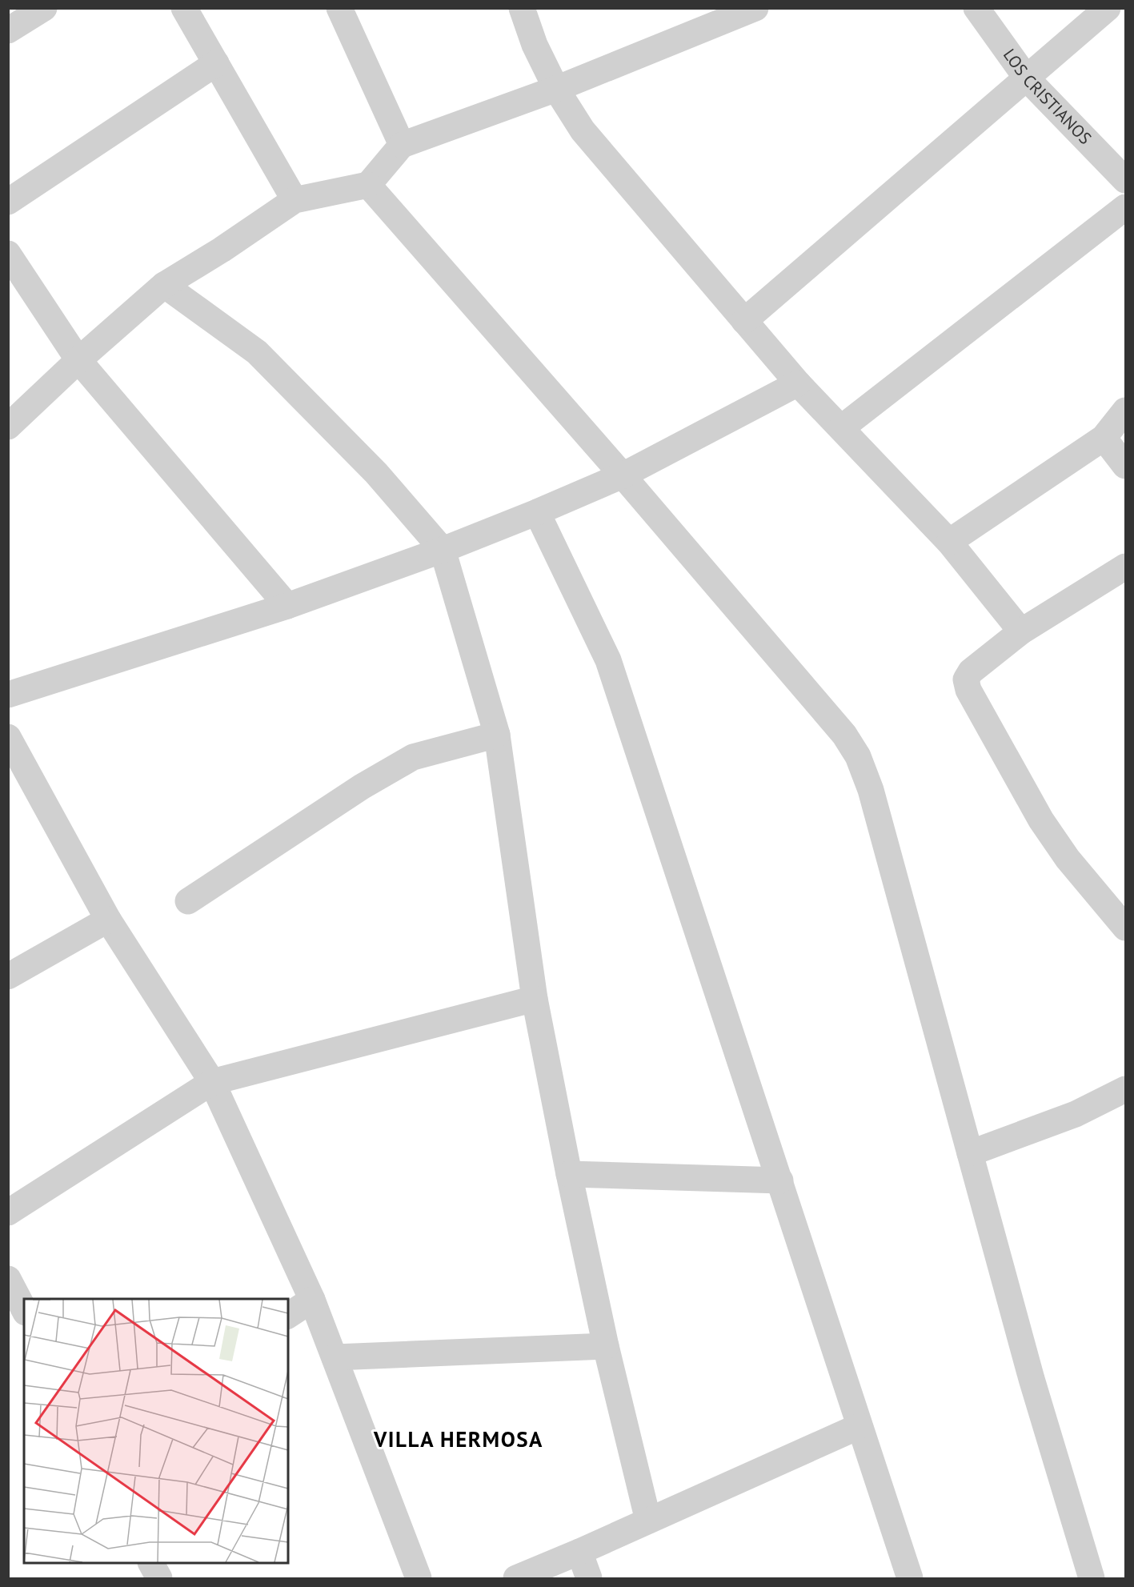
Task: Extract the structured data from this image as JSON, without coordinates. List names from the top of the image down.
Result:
{
  "streets": {
    "street": ["LOS CRISTIANOS"]
  },
  "districts": ["VILLA HERMOSA"]
}
